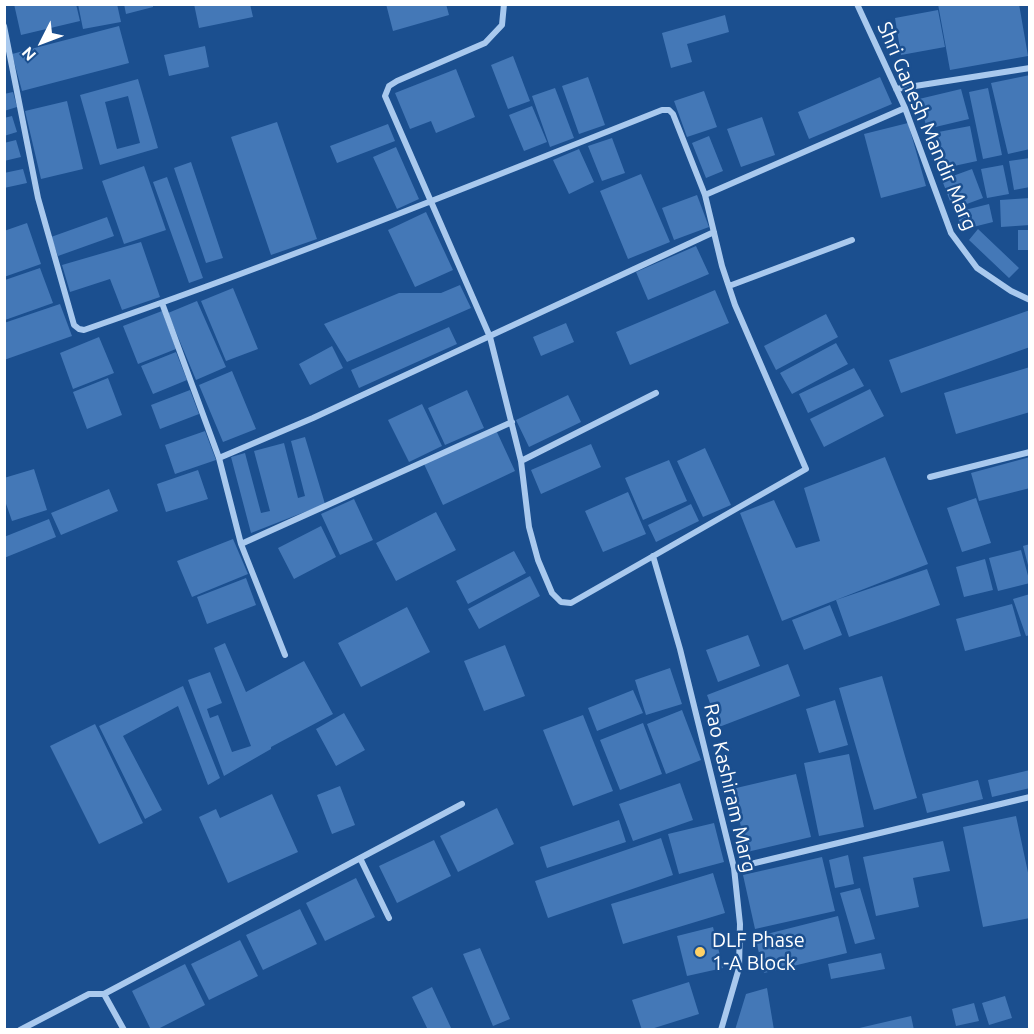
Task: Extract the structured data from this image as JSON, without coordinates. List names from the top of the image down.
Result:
{
  "streets": {
    "street": ["Shri Ganesh Mandir Marg", "Rao Kashiram Marg"]
  },
  "places": ["DLF Phase 1-A Block"],
  "north": "bottom left"
}
